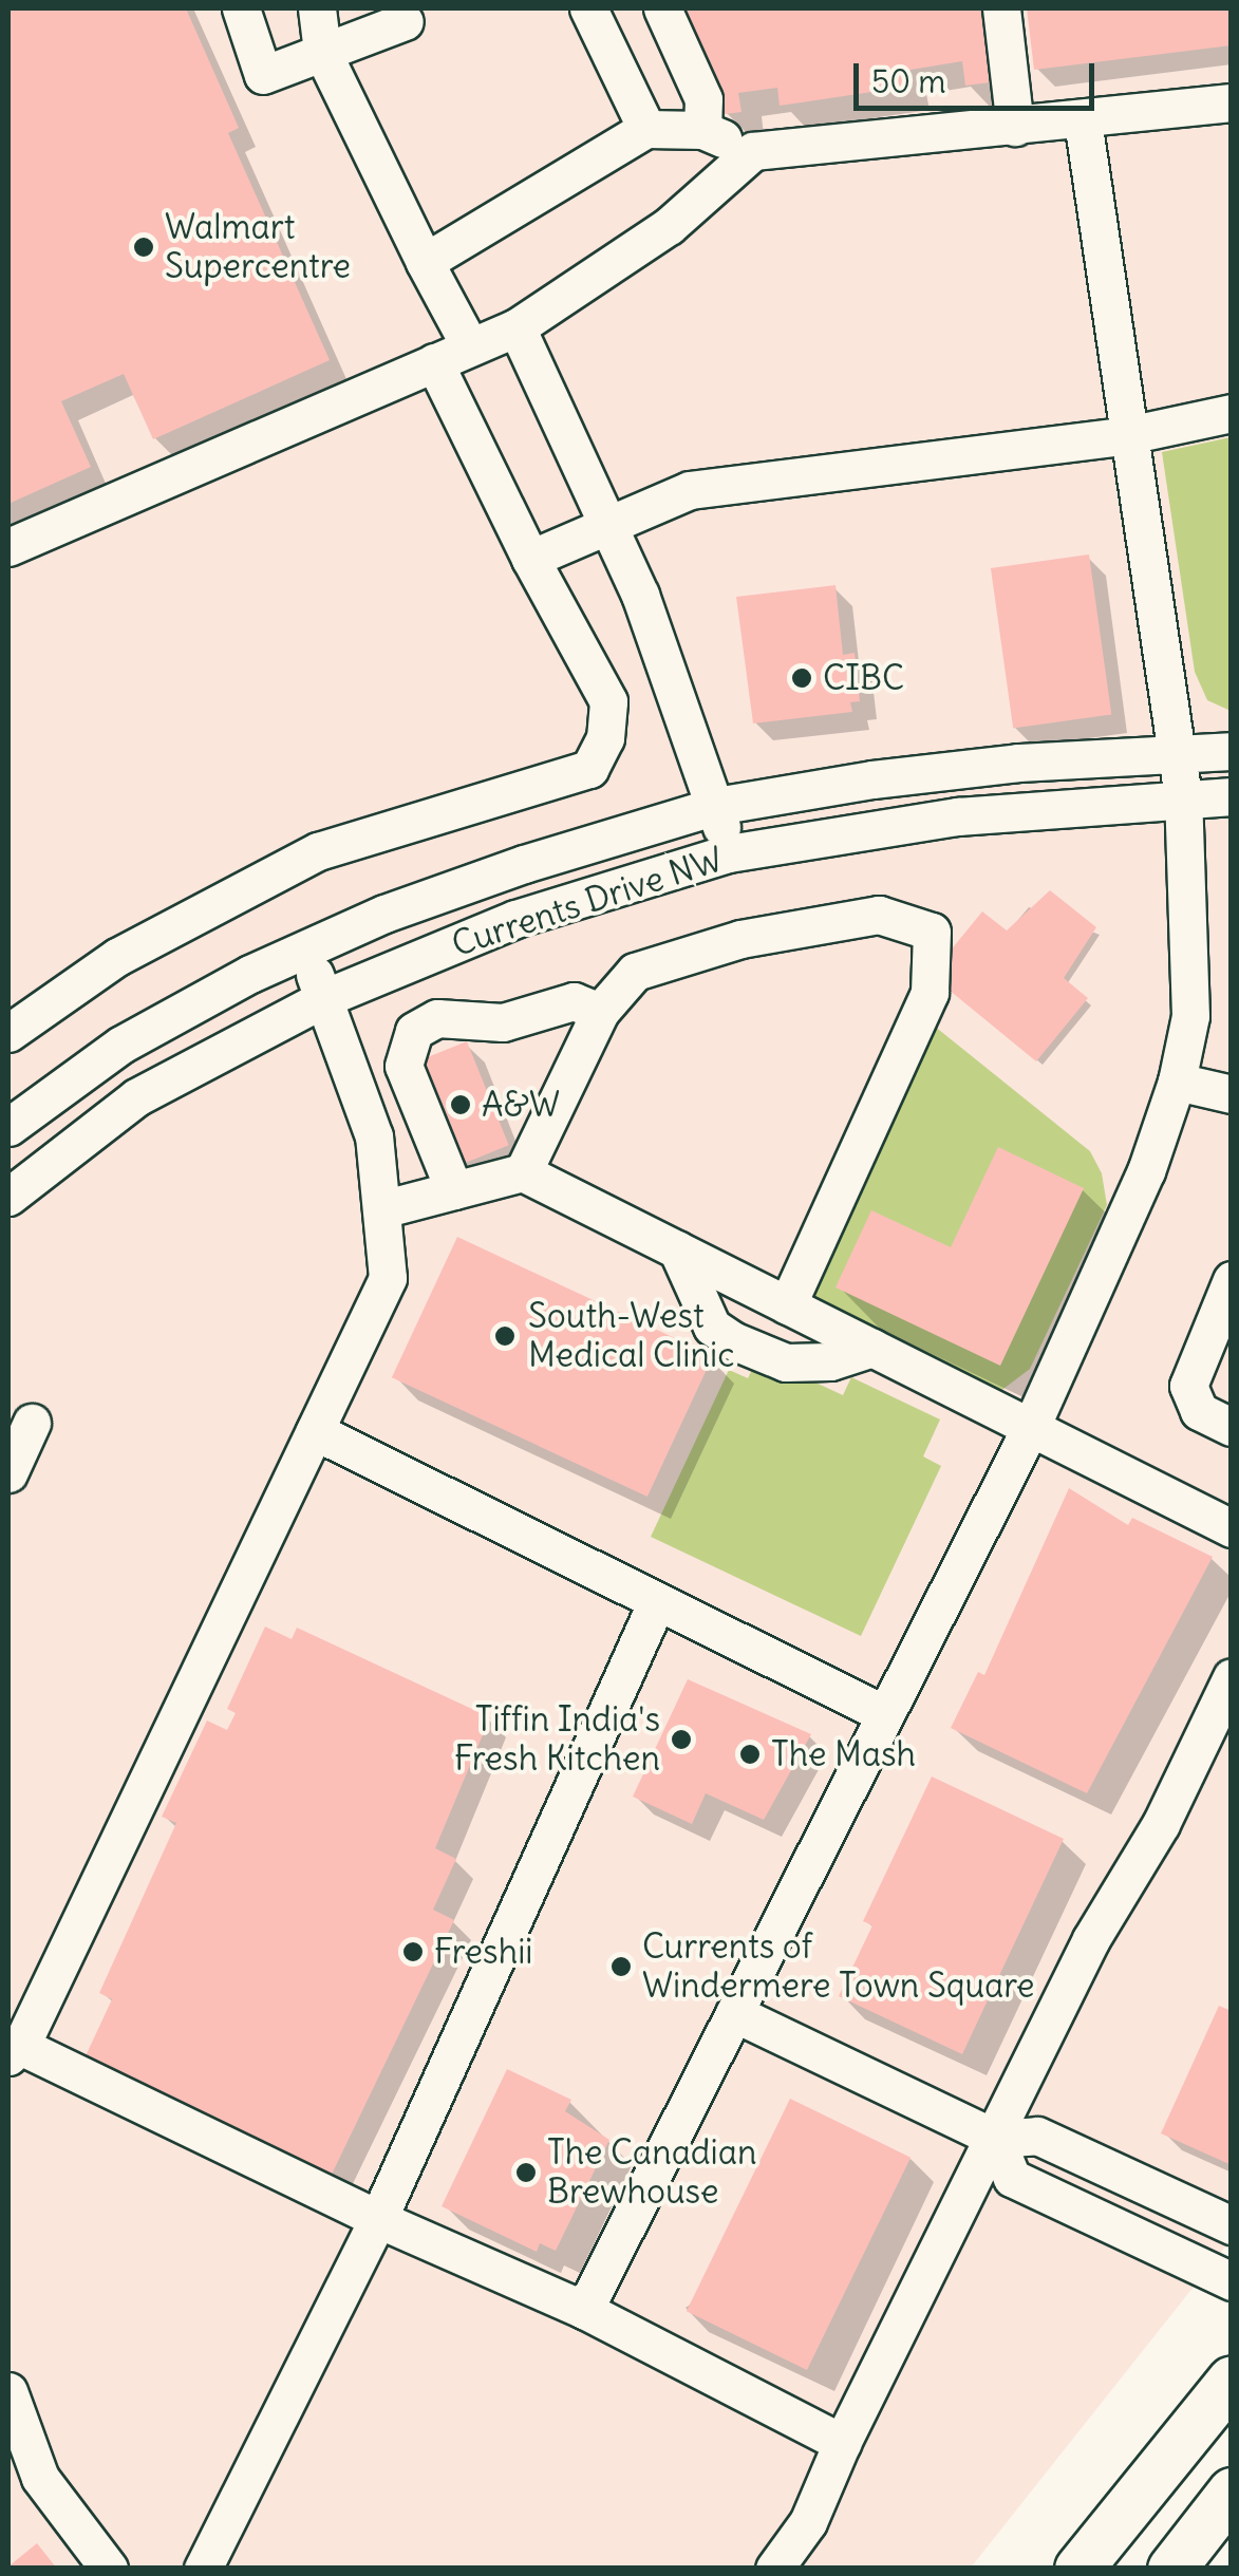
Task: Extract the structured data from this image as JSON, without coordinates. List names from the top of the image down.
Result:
{
  "streets": {
    "street": ["Currents Drive NW"]
  },
  "places": [
    "Walmart Supercentre",
    "CIBC",
    "A&W",
    "South-West Medical Clinic",
    "Tiffin India's Fresh Kitchen",
    "The Mash",
    "Freshii",
    "Currents of Windermere Town Square",
    "The Canadian Brewhouse"
  ],
  "scale_bar": "50 m"
}
